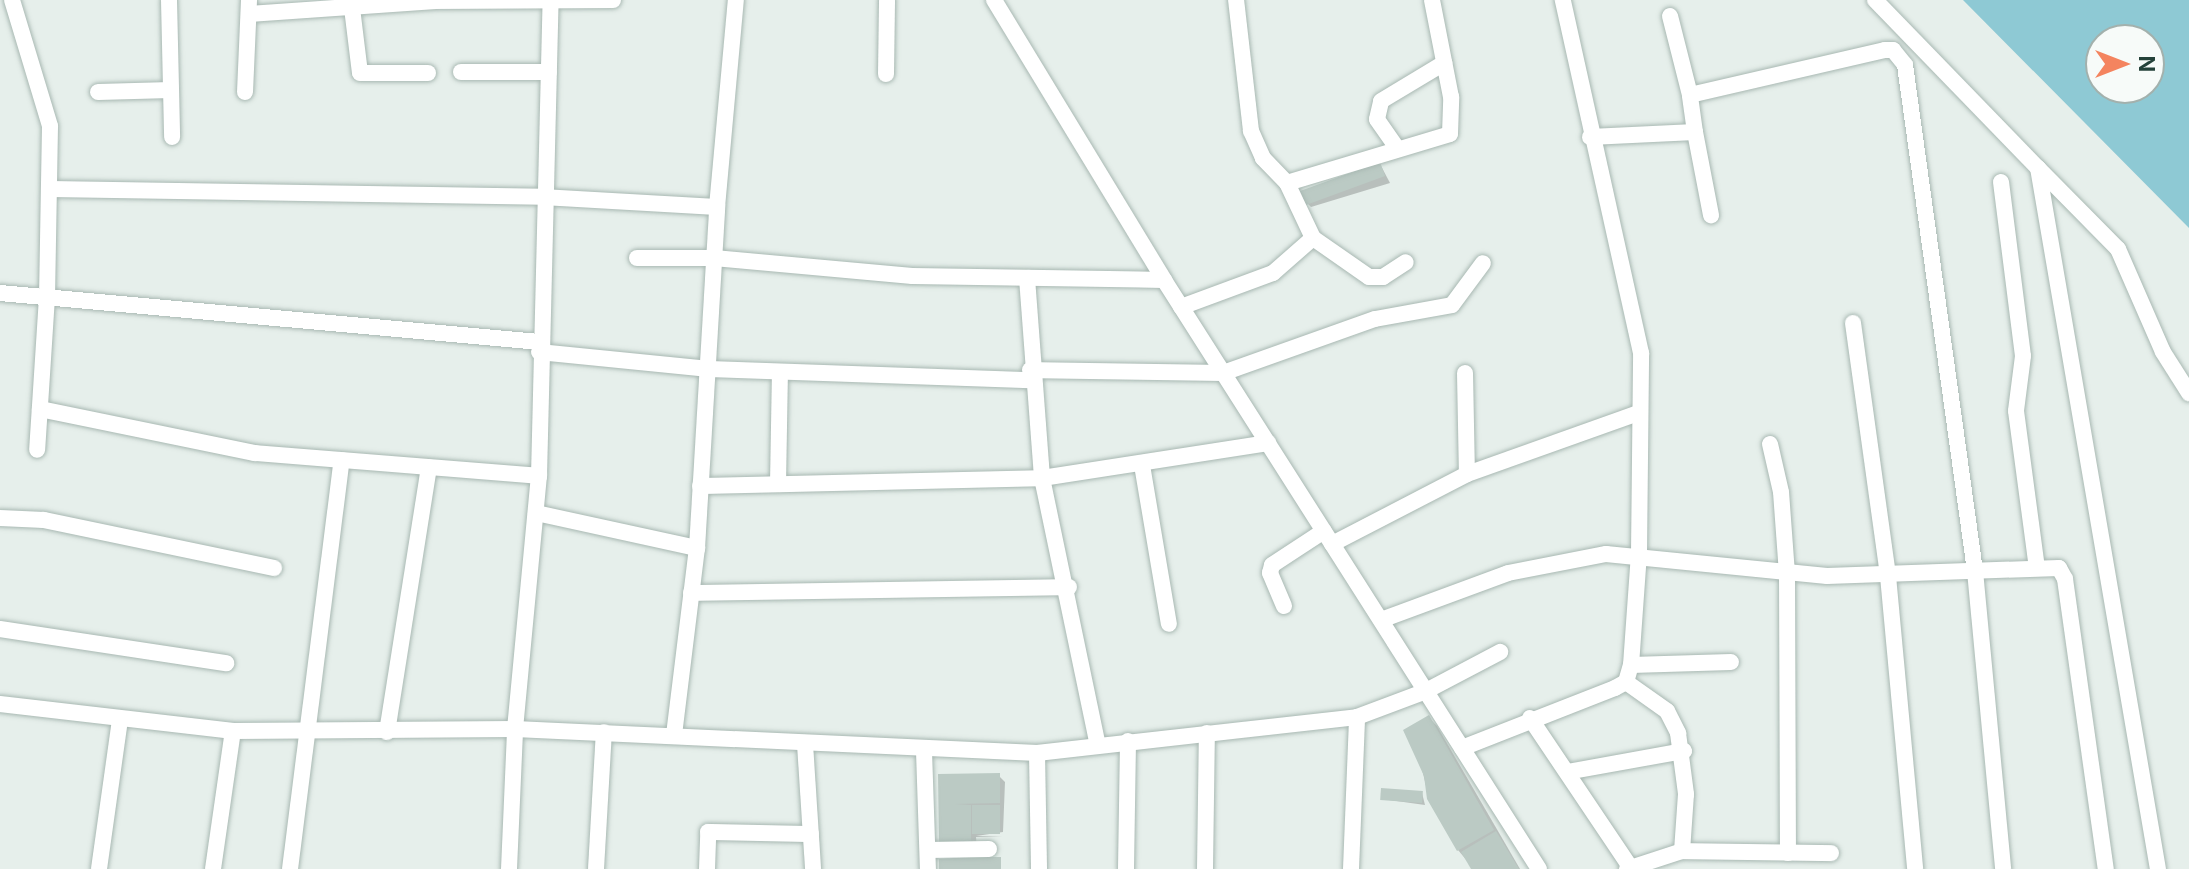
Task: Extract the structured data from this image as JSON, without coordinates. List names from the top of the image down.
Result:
{
  "north": "right"
}
